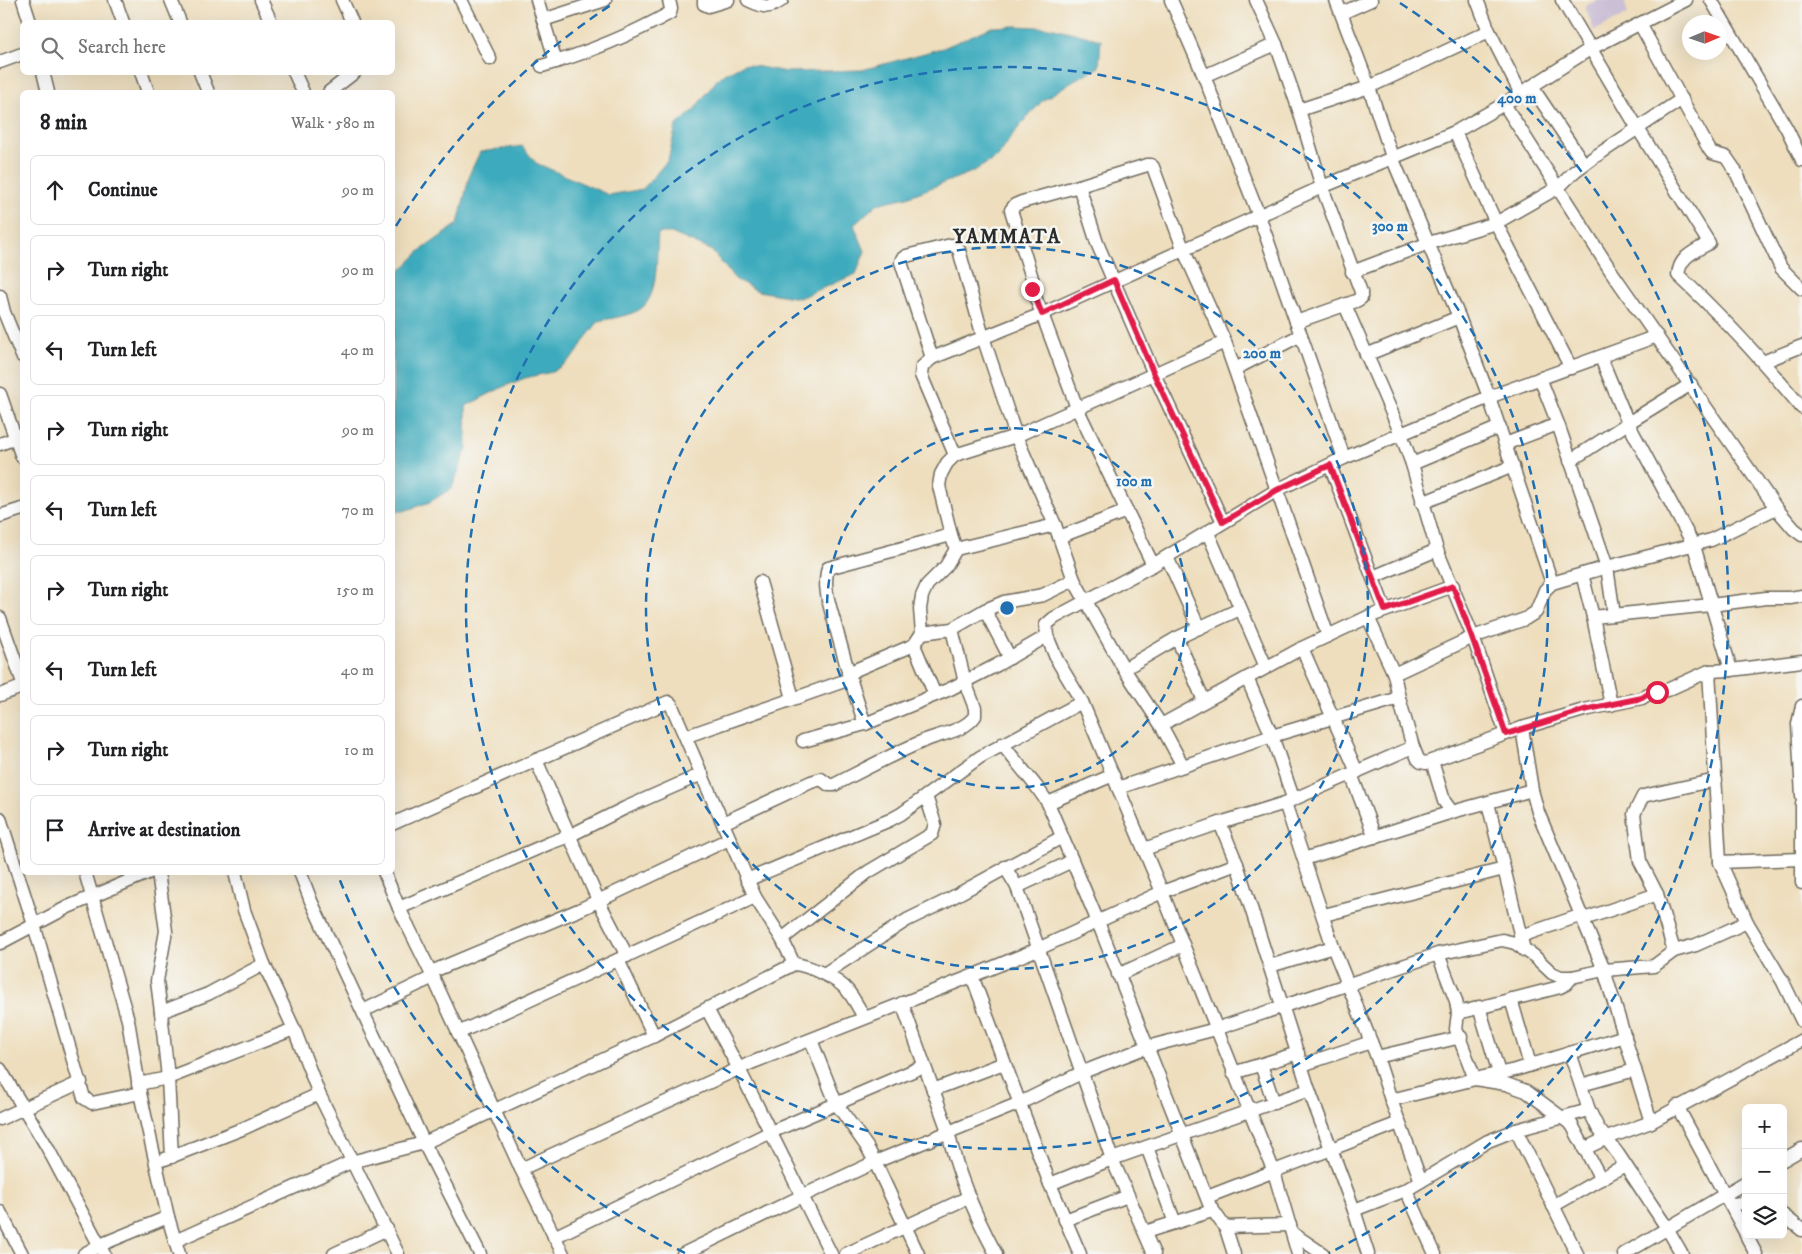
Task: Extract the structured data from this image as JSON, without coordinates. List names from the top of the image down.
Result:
{
  "districts": ["YAMMATA"],
  "north": "right",
  "page": {
    "search": "Search here",
    "heading": ["8 min", "Walk · 580 m"],
    "list": [
      ["Continue", "90 m"],
      ["Turn right", "90 m"],
      ["Turn left", "40 m"],
      ["Turn right", "90 m"],
      ["Turn left", "70 m"],
      ["Turn right", "150 m"],
      ["Turn left", "40 m"],
      ["Turn right", "10 m"],
      "Arrive at destination"
    ],
    "map_buttons": ["+", "−"]
  },
  "rings": [
    "400 m",
    "300 m",
    "200 m",
    "100 m"
  ]
}
